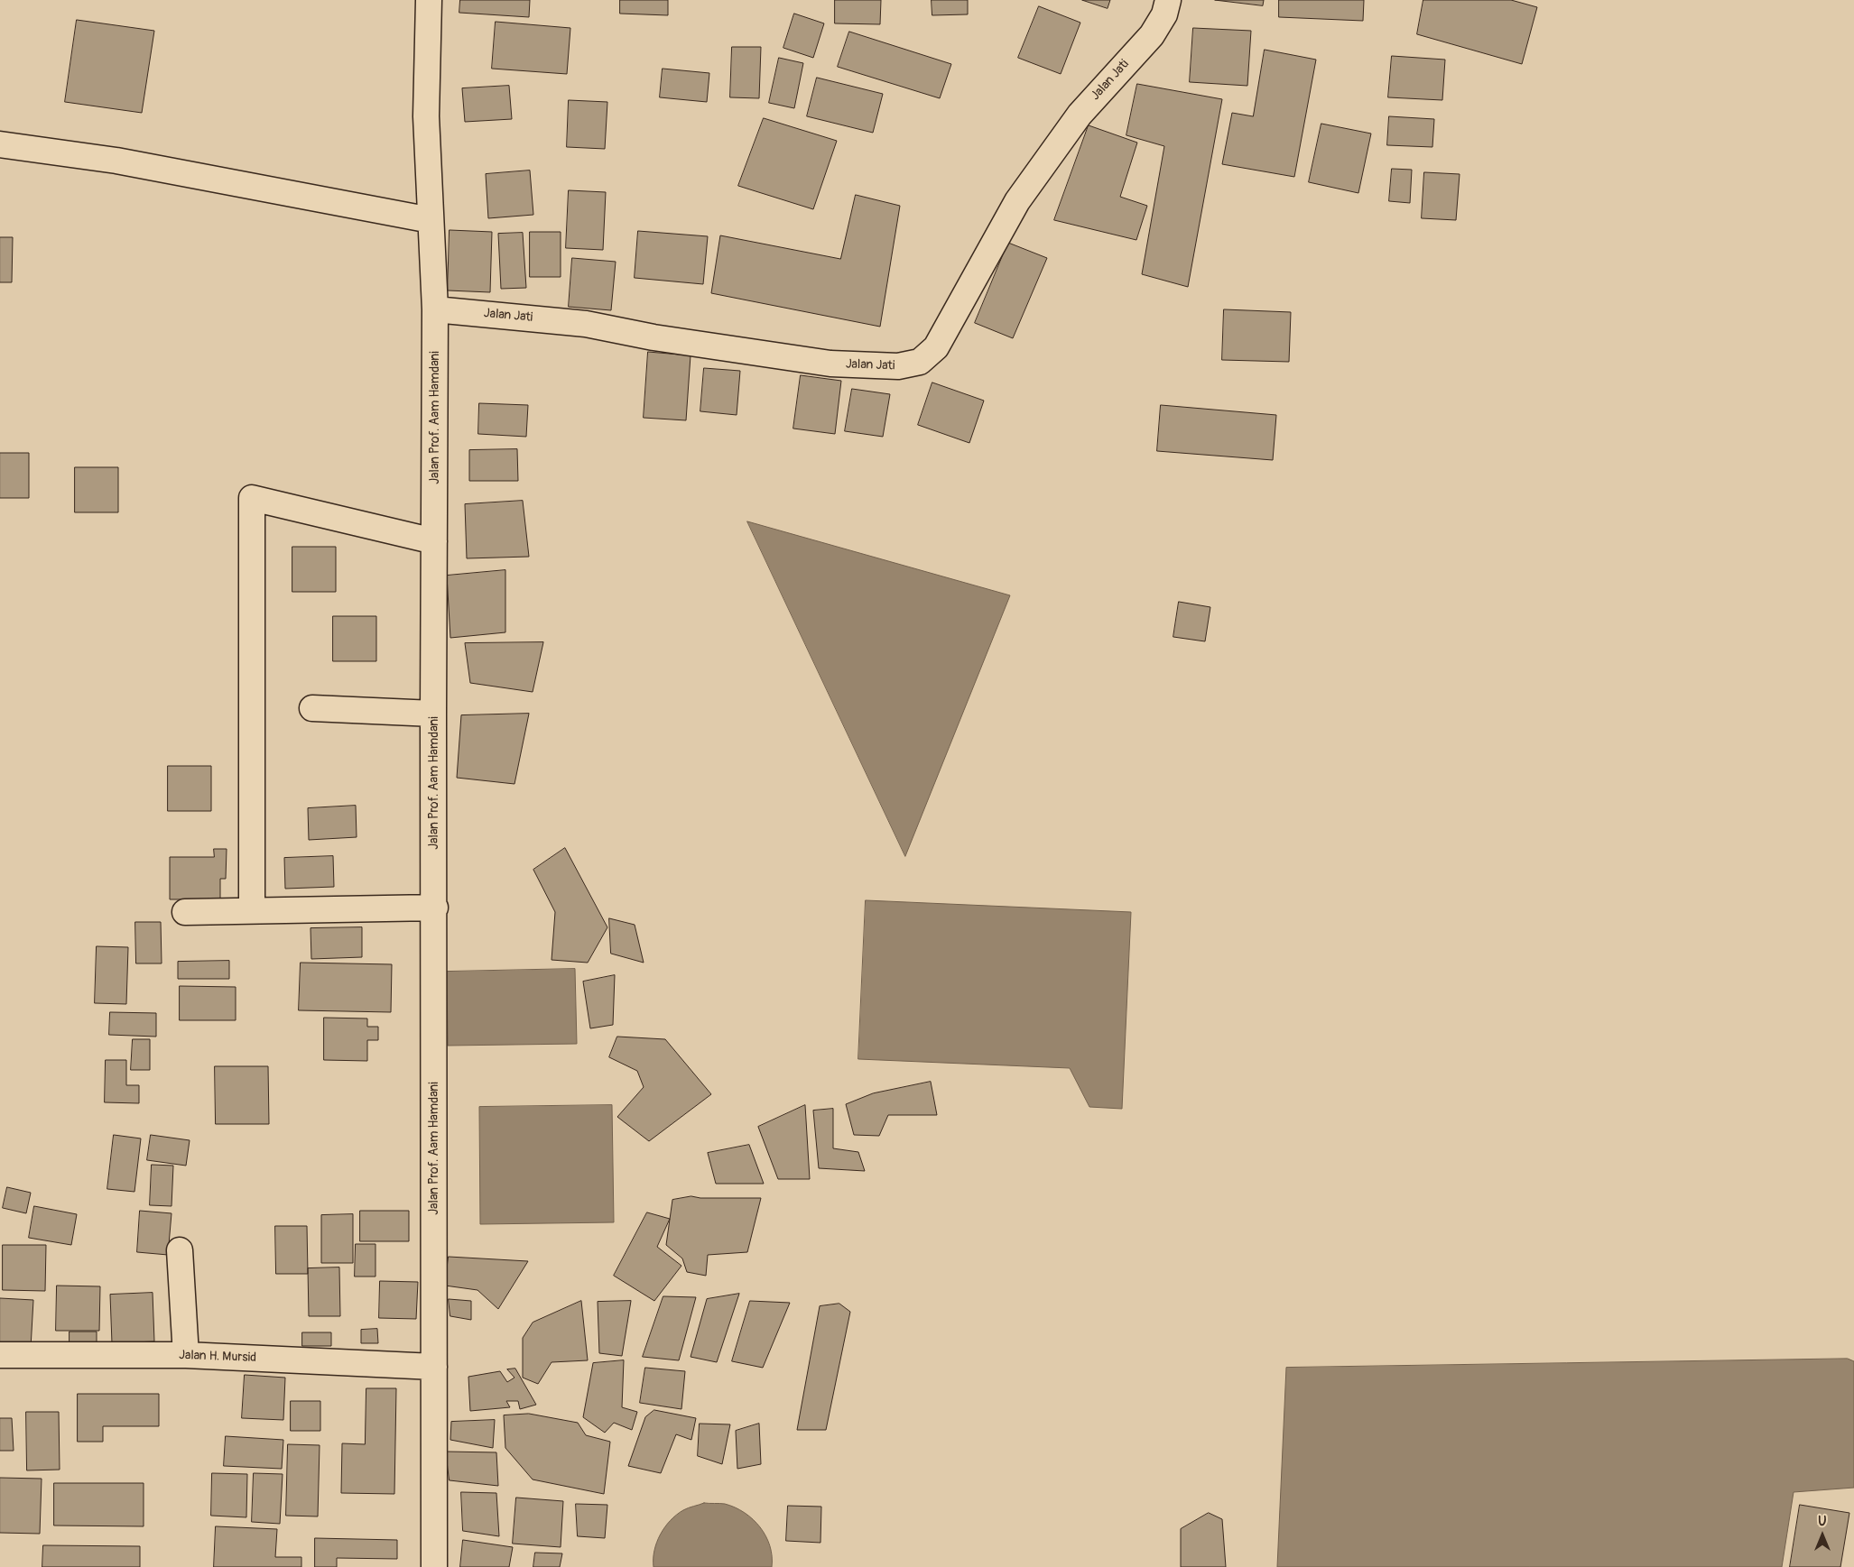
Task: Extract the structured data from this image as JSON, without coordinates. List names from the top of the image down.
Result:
{
  "streets": {
    "street": ["Jalan Jati", "Jalan Prof. Aam Hamdani", "Jalan H. Mursid"]
  },
  "crossings": [
    ["Jalan Jati", "Jalan Prof. Aam Hamdani"],
    ["Jalan Prof. Aam Hamdani", "Jalan H. Mursid"]
  ],
  "north": "top"
}
